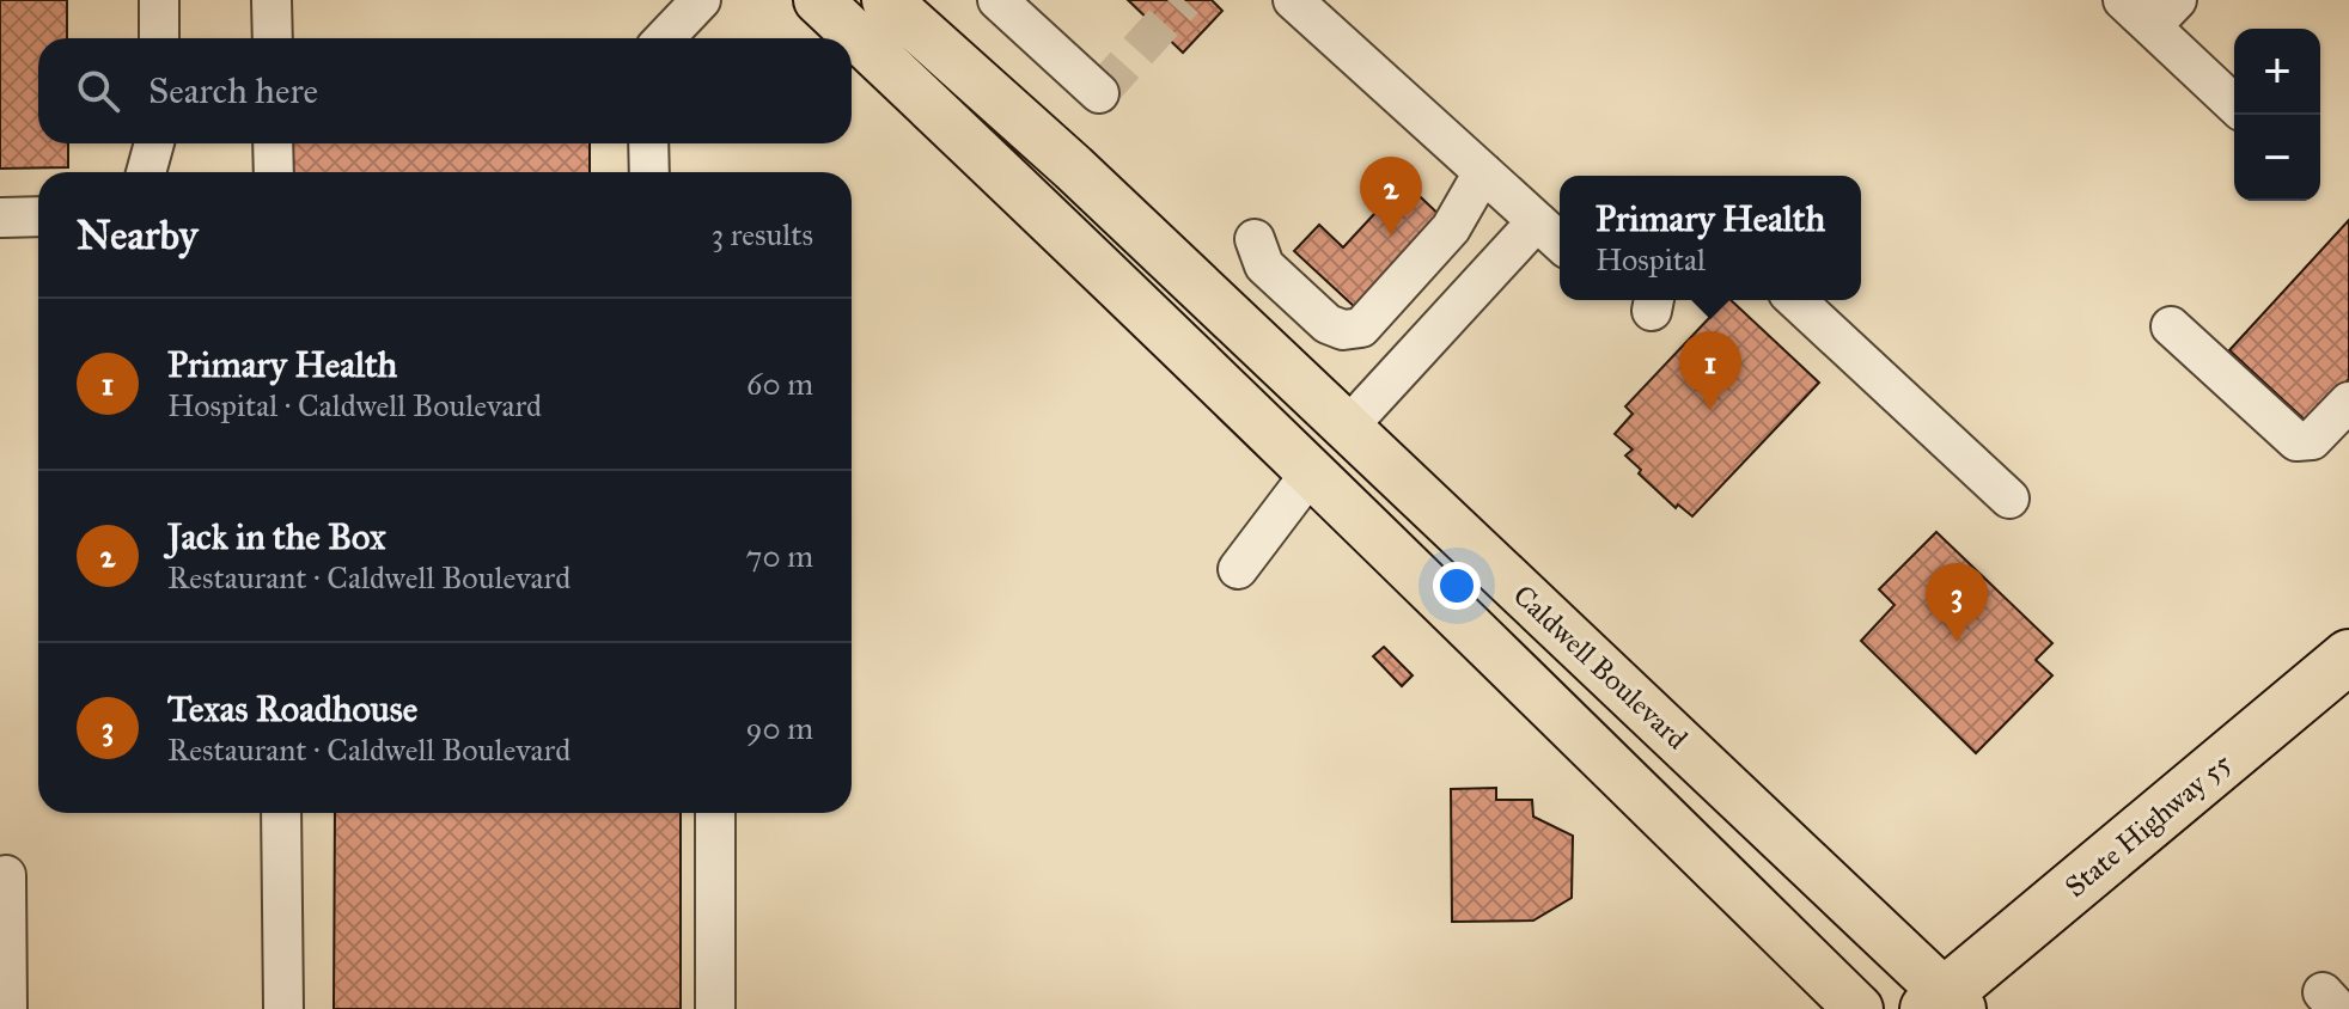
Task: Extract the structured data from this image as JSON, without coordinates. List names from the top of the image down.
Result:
{
  "streets": {
    "highway": ["State Highway 55"],
    "main road": ["Caldwell Boulevard"]
  },
  "crossings": [
    ["Caldwell Boulevard", "State Highway 55"]
  ],
  "page": {
    "map_buttons": ["+", "−"],
    "search": "Search here",
    "pins": ["2", "1", "3"],
    "heading": ["Nearby", "3 results"],
    "popup": ["Primary Health", "Hospital"],
    "list": [
      {
        "mark": "1",
        "name": "Primary Health",
        "note": "Hospital · Caldwell Boulevard",
        "value": "60 m"
      },
      {
        "mark": "2",
        "name": "Jack in the Box",
        "note": "Restaurant · Caldwell Boulevard",
        "value": "70 m"
      },
      {
        "mark": "3",
        "name": "Texas Roadhouse",
        "note": "Restaurant · Caldwell Boulevard",
        "value": "90 m"
      }
    ]
  }
}
